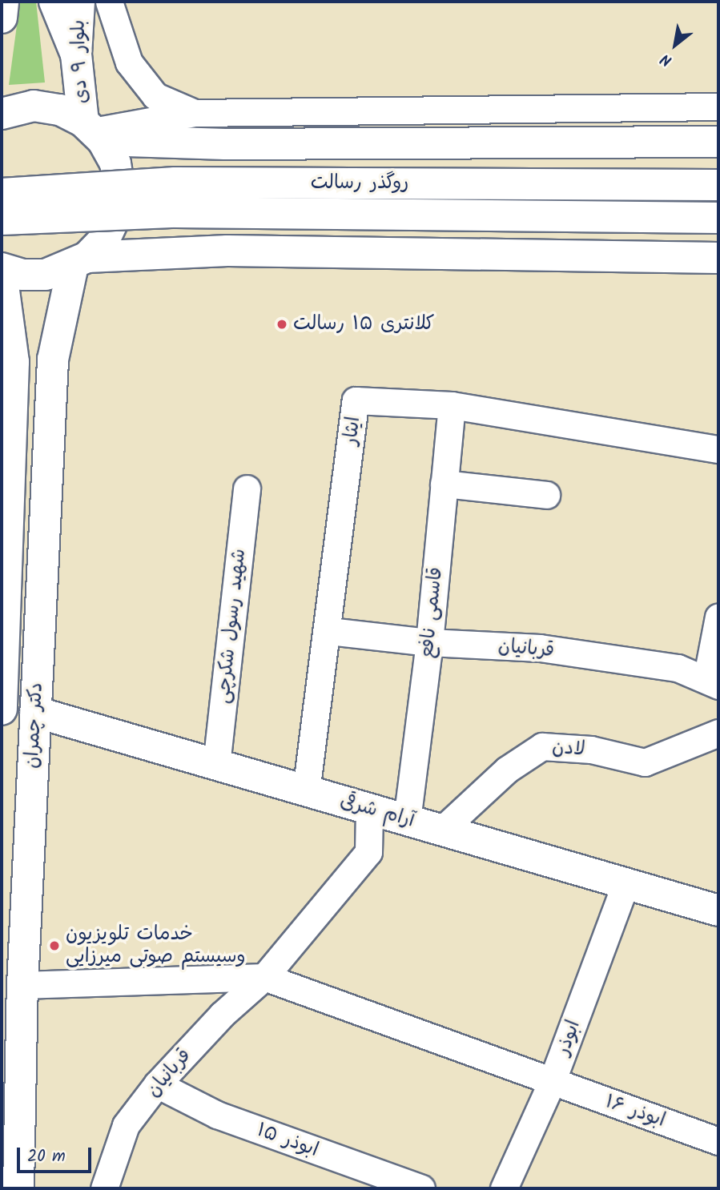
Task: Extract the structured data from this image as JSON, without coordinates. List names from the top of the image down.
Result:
{
  "streets": {
    "main road": [
      "بلوار ۹ دی",
      "روگذر رسالت",
      "دکتر چمران",
      "آرام شرقی"
    ],
    "street": [
      "ایثار",
      "قاسمی نافع",
      "شهید رسول شکرچی",
      "قربانیان",
      "لادن",
      "ابوذر",
      "ابوذر ۱۶",
      "ابوذر ۱۵"
    ]
  },
  "crossings": [
    ["ایثار", "قاسمی نافع"],
    ["ایثار", "قربانیان"],
    ["ایثار", "آرام شرقی"],
    ["قاسمی نافع", "قربانیان"],
    ["قاسمی نافع", "آرام شرقی"],
    ["شهید رسول شکرچی", "آرام شرقی"],
    ["قربانیان", "آرام شرقی"],
    ["قربانیان", "ابوذر ۱۵"],
    ["دکتر چمران", "آرام شرقی"],
    ["لادن", "آرام شرقی"],
    ["آرام شرقی", "ابوذر"],
    ["ابوذر", "ابوذر ۱۶"]
  ],
  "places": ["کلانتری ۱۵ رسالت", "خدمات تلویزیون وسیستم صوتی میرزایی"],
  "scale_bar": "20 m",
  "north": "bottom left"
}
